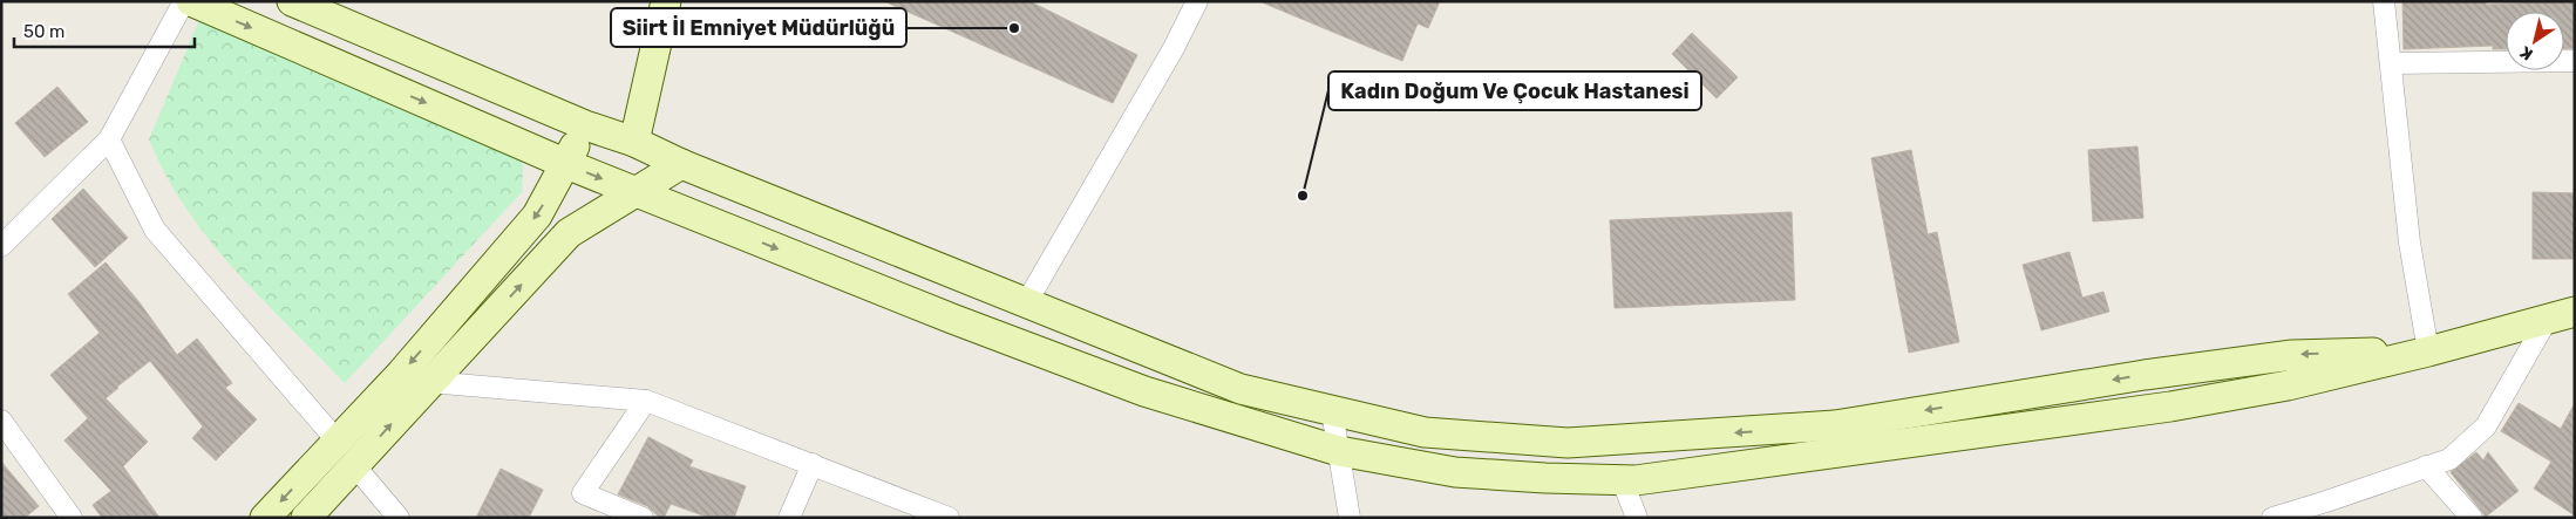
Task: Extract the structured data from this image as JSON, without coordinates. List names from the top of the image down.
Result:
{
  "places": ["Siirt İl Emniyet Müdürlüğü", "Kadın Doğum Ve Çocuk Hastanesi"],
  "scale_bar": "50 m",
  "north": "bottom left"
}
